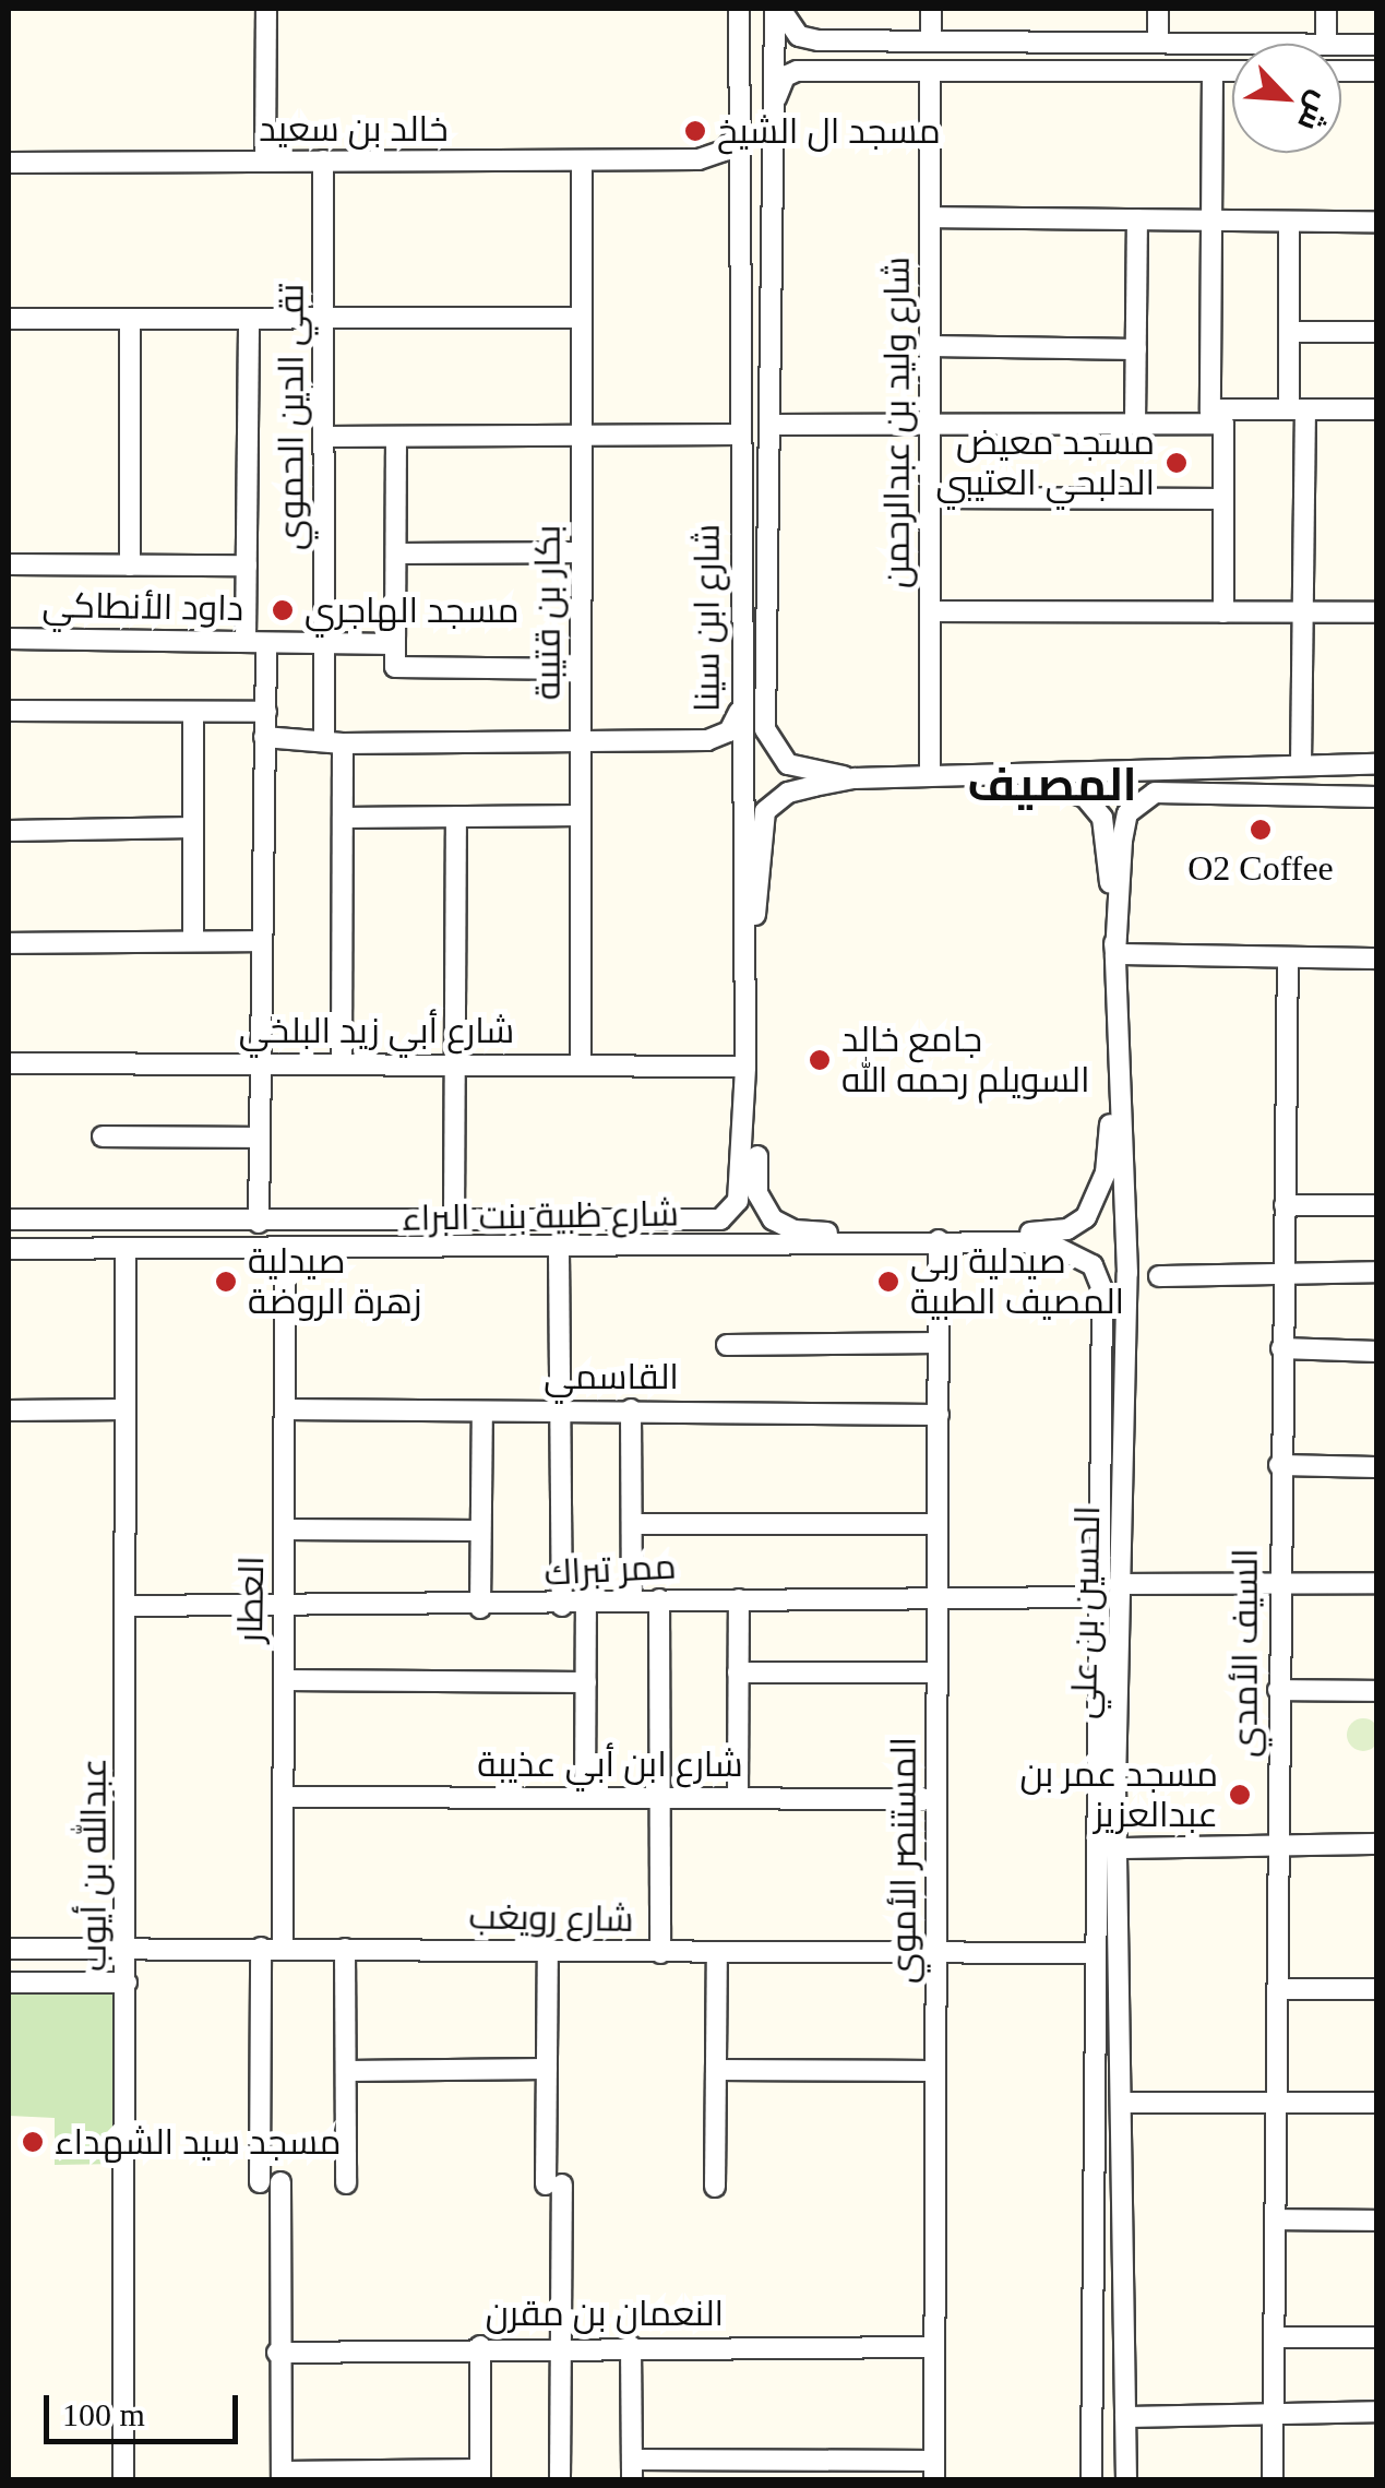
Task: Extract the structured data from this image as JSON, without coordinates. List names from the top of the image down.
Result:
{
  "streets": {
    "street": [
      "خالد بن سعيد",
      "تقي الدين الحموي",
      "شارع وليد بن عبدالرحمن",
      "داود الأنطاكي",
      "بكار بن قتيبة",
      "شارع ابن سينا",
      "شارع أبي زيد البلخي",
      "شارع ظبية بنت البراء",
      "القاسمي",
      "ممر تبراك",
      "العطار",
      "الحسين بن علي",
      "السيف الأمدي",
      "شارع ابن أبي عذيبة",
      "المستنصر الأموي",
      "عبدالله بن أيوب",
      "شارع رويغب",
      "النعمان بن مقرن"
    ]
  },
  "crossings": [
    ["خالد بن سعيد", "تقي الدين الحموي"],
    ["خالد بن سعيد", "بكار بن قتيبة"],
    ["تقي الدين الحموي", "داود الأنطاكي"],
    ["تقي الدين الحموي", "شارع أبي زيد البلخي"],
    ["بكار بن قتيبة", "شارع أبي زيد البلخي"],
    ["شارع ابن سينا", "شارع أبي زيد البلخي"],
    ["شارع ابن سينا", "شارع ظبية بنت البراء"],
    ["شارع ظبية بنت البراء", "العطار"],
    ["شارع ظبية بنت البراء", "الحسين بن علي"],
    ["شارع ظبية بنت البراء", "المستنصر الأموي"],
    ["شارع ظبية بنت البراء", "عبدالله بن أيوب"],
    ["القاسمي", "العطار"],
    ["القاسمي", "المستنصر الأموي"],
    ["ممر تبراك", "العطار"],
    ["ممر تبراك", "الحسين بن علي"],
    ["ممر تبراك", "المستنصر الأموي"],
    ["ممر تبراك", "عبدالله بن أيوب"],
    ["العطار", "شارع ابن أبي عذيبة"],
    ["العطار", "شارع رويغب"],
    ["الحسين بن علي", "شارع رويغب"],
    ["شارع ابن أبي عذيبة", "المستنصر الأموي"],
    ["المستنصر الأموي", "شارع رويغب"],
    ["المستنصر الأموي", "النعمان بن مقرن"],
    ["عبدالله بن أيوب", "شارع رويغب"]
  ],
  "districts": ["المصيف"],
  "places": [
    "مسجد ال الشيخ",
    "مسجد معيض الدلبحي العتيبي",
    "مسجد الهاجري",
    "O2 Coffee",
    "جامع خالد السويلم رحمه الله",
    "صيدلية زهرة الروضة",
    "صيدلية ربى المصيف الطبية",
    "مسجد عمر بن عبدالعزيز",
    "مسجد سيد الشهداء"
  ],
  "scale_bar": "100 m",
  "north": "bottom right"
}
